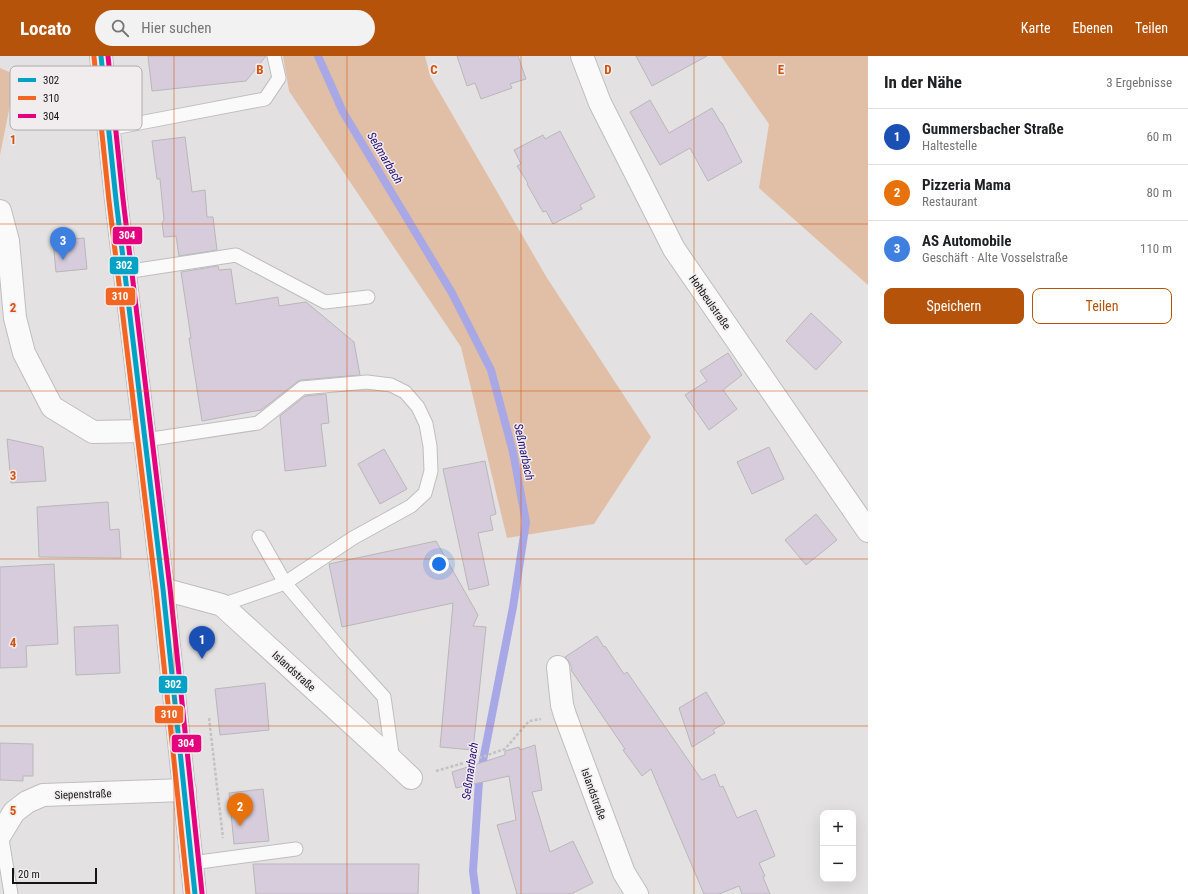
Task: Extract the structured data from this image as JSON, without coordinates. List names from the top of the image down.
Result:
{
  "streets": {
    "street": ["Hohbeulstraße", "Islandstraße", "Siepenstraße"]
  },
  "water": ["Seßmarbach"],
  "lines": ["transit line 302", "transit line 304", "transit line 310"],
  "legend": ["302", "310", "304"],
  "scale_bar": "20 m",
  "page": {
    "header": "Locato",
    "search": "Hier suchen",
    "nav": ["Karte", "Ebenen", "Teilen"],
    "heading": ["In der Nähe", "3 Ergebnisse"],
    "list": [
      {
        "mark": "1",
        "name": "Gummersbacher Straße",
        "note": "Haltestelle",
        "value": "60 m"
      },
      {
        "mark": "2",
        "name": "Pizzeria Mama",
        "note": "Restaurant",
        "value": "80 m"
      },
      {
        "mark": "3",
        "name": "AS Automobile",
        "note": "Geschäft · Alte Vosselstraße",
        "value": "110 m"
      }
    ],
    "pins": ["3", "1", "2"],
    "buttons": ["Speichern", "Teilen"],
    "map_buttons": ["+", "−"],
    "scale": "20 m"
  },
  "grid": {
    "columns": [
      "B",
      "C",
      "D",
      "E"
    ],
    "rows": [
      "1",
      "2",
      "3",
      "4",
      "5"
    ]
  }
}
